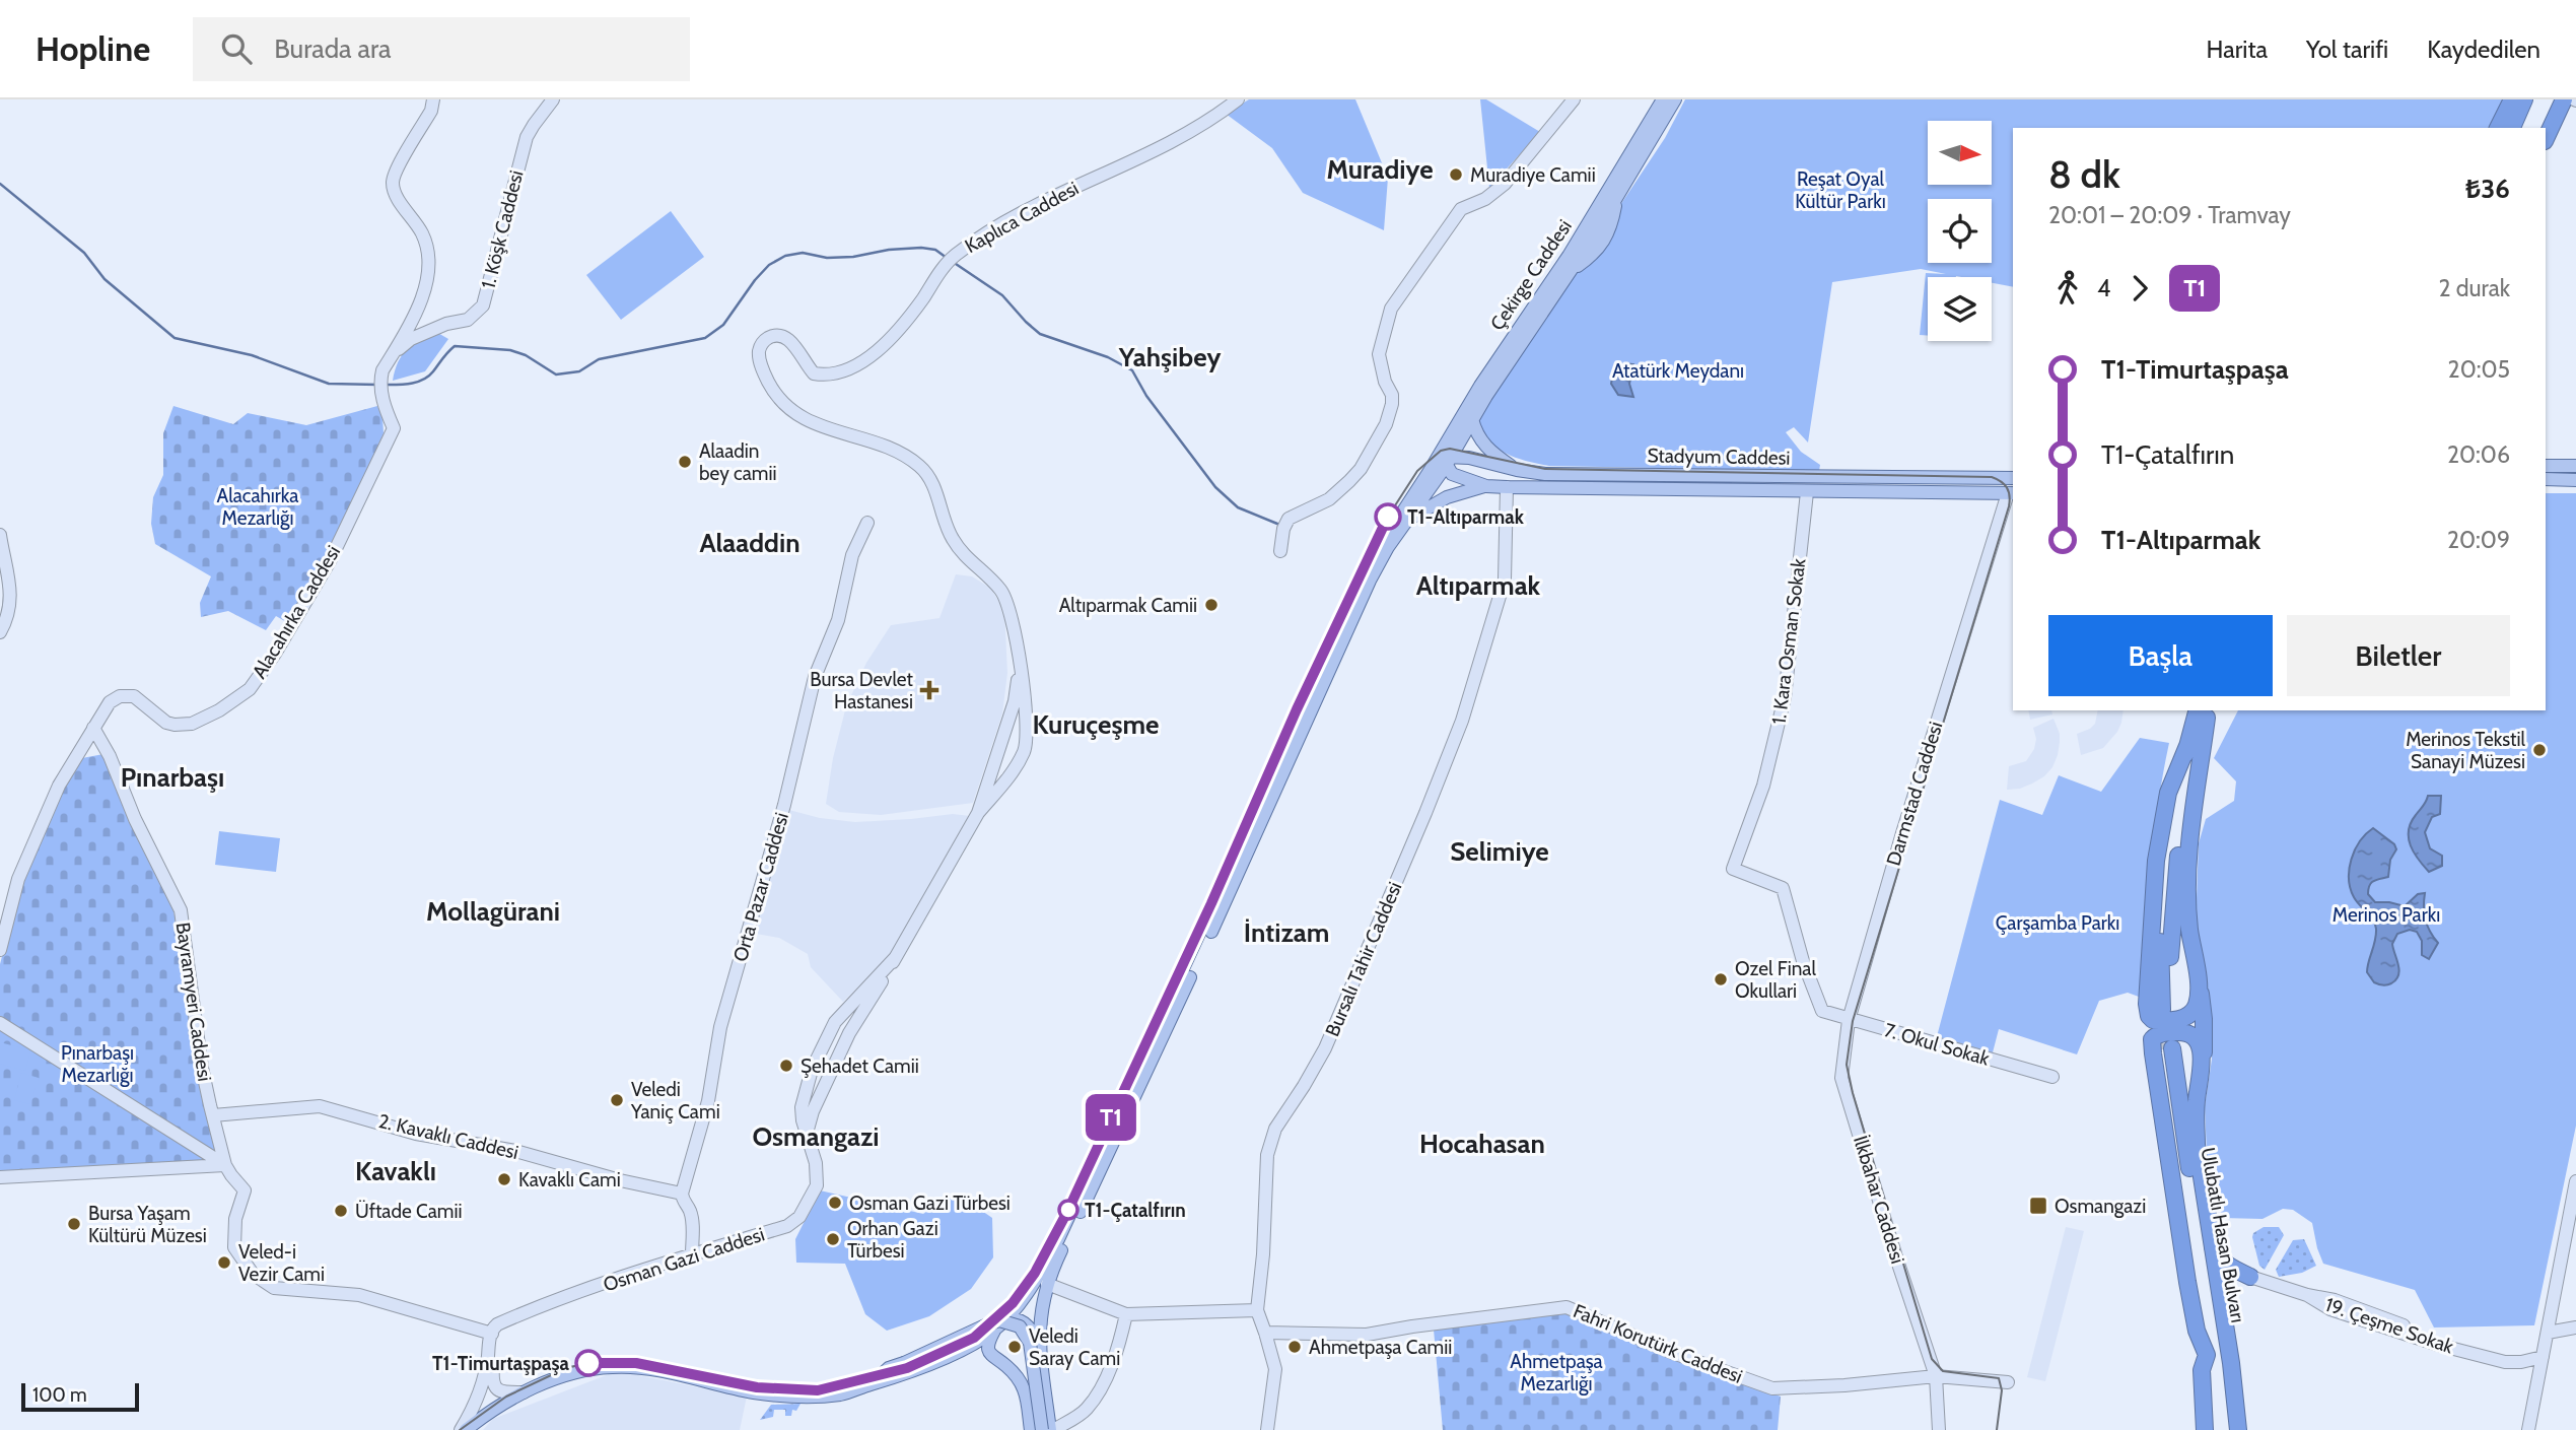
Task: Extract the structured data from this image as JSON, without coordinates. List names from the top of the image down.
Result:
{
  "streets": {
    "highway": ["Ulubatlı Hasan Bulvarı"],
    "main road": [
      "Kaplıca Caddesi",
      "1. Köşk Caddesi",
      "Çekirge Caddesi",
      "Stadyum Caddesi",
      "Alacahırka Caddesi",
      "1. Kara Osman Sokak",
      "Darmstad Caddesi",
      "Orta Pazar Caddesi",
      "Bursalı Tahir Caddesi",
      "Bayramyeri Caddesi",
      "7. Okul Sokak",
      "2. Kavaklı Caddesi",
      "İlkbahar Caddesi",
      "Osman Gazi Caddesi",
      "19. Çeşme Sokak",
      "Fahri Korutürk Caddesi"
    ]
  },
  "crossings": [
    ["1. Köşk Caddesi", "Alacahırka Caddesi"],
    ["Çekirge Caddesi", "Stadyum Caddesi"],
    ["Alacahırka Caddesi", "Bayramyeri Caddesi"],
    ["1. Kara Osman Sokak", "7. Okul Sokak"],
    ["Darmstad Caddesi", "7. Okul Sokak"],
    ["Darmstad Caddesi", "İlkbahar Caddesi"],
    ["Orta Pazar Caddesi", "2. Kavaklı Caddesi"],
    ["Bursalı Tahir Caddesi", "Fahri Korutürk Caddesi"],
    ["Bayramyeri Caddesi", "2. Kavaklı Caddesi"],
    ["7. Okul Sokak", "İlkbahar Caddesi"],
    ["İlkbahar Caddesi", "Fahri Korutürk Caddesi"]
  ],
  "districts": [
    "Muradiye",
    "Yahşibey",
    "Alaaddin",
    "Altıparmak",
    "Kuruçeşme",
    "Pınarbaşı",
    "Selimiye",
    "Mollagürani",
    "İntizam",
    "Osmangazi",
    "Hocahasan",
    "Kavaklı"
  ],
  "parks": [
    "Reşat Oyal Kültür Parkı",
    "Atatürk Meydanı",
    "Alacahırka Mezarlığı",
    "Merinos Parkı",
    "Çarşamba Parkı",
    "Pınarbaşı Mezarlığı",
    "Ahmetpaşa Mezarlığı"
  ],
  "places": {
    "other": [
      "Muradiye Camii",
      "Alaadin bey camii",
      "T1-Altıparmak",
      "Altıparmak Camii",
      "Merinos Tekstil Sanayi Müzesi",
      "Ozel Final Okullari",
      "Şehadet Camii",
      "Veledi Yaniç Cami",
      "Kavaklı Cami",
      "Osman Gazi Türbesi",
      "T1-Çatalfırın",
      "Üftade Camii",
      "Bursa Yaşam Kültürü Müzesi̇",
      "Orhan Gazi Türbesi",
      "Veled-i Vezir Cami",
      "Veledi Saray Cami",
      "Ahmetpaşa Camii",
      "T1-Timurtaşpaşa"
    ],
    "health": ["Bursa Devlet Hastanesi"],
    "transit": ["Osmangazi"]
  },
  "lines": ["tram line T1"],
  "scale_bar": "100 m",
  "north": "right",
  "page": {
    "header": "Hopline",
    "search": "Burada ara",
    "nav": ["Harita", "Yol tarifi", "Kaydedilen"],
    "on_map": "T1",
    "heading": ["8 dk", "20:01 – 20:09 · Tramvay", "₺36"],
    "legs": ["4", "T1", "2 durak"],
    "list": [
      {
        "name": "T1-Timurtaşpaşa",
        "value": "20:05"
      },
      {
        "name": "T1-Çatalfırın",
        "value": "20:06"
      },
      {
        "name": "T1-Altıparmak",
        "value": "20:09"
      }
    ],
    "buttons": ["Başla", "Biletler"],
    "scale": "100 m"
  }
}
